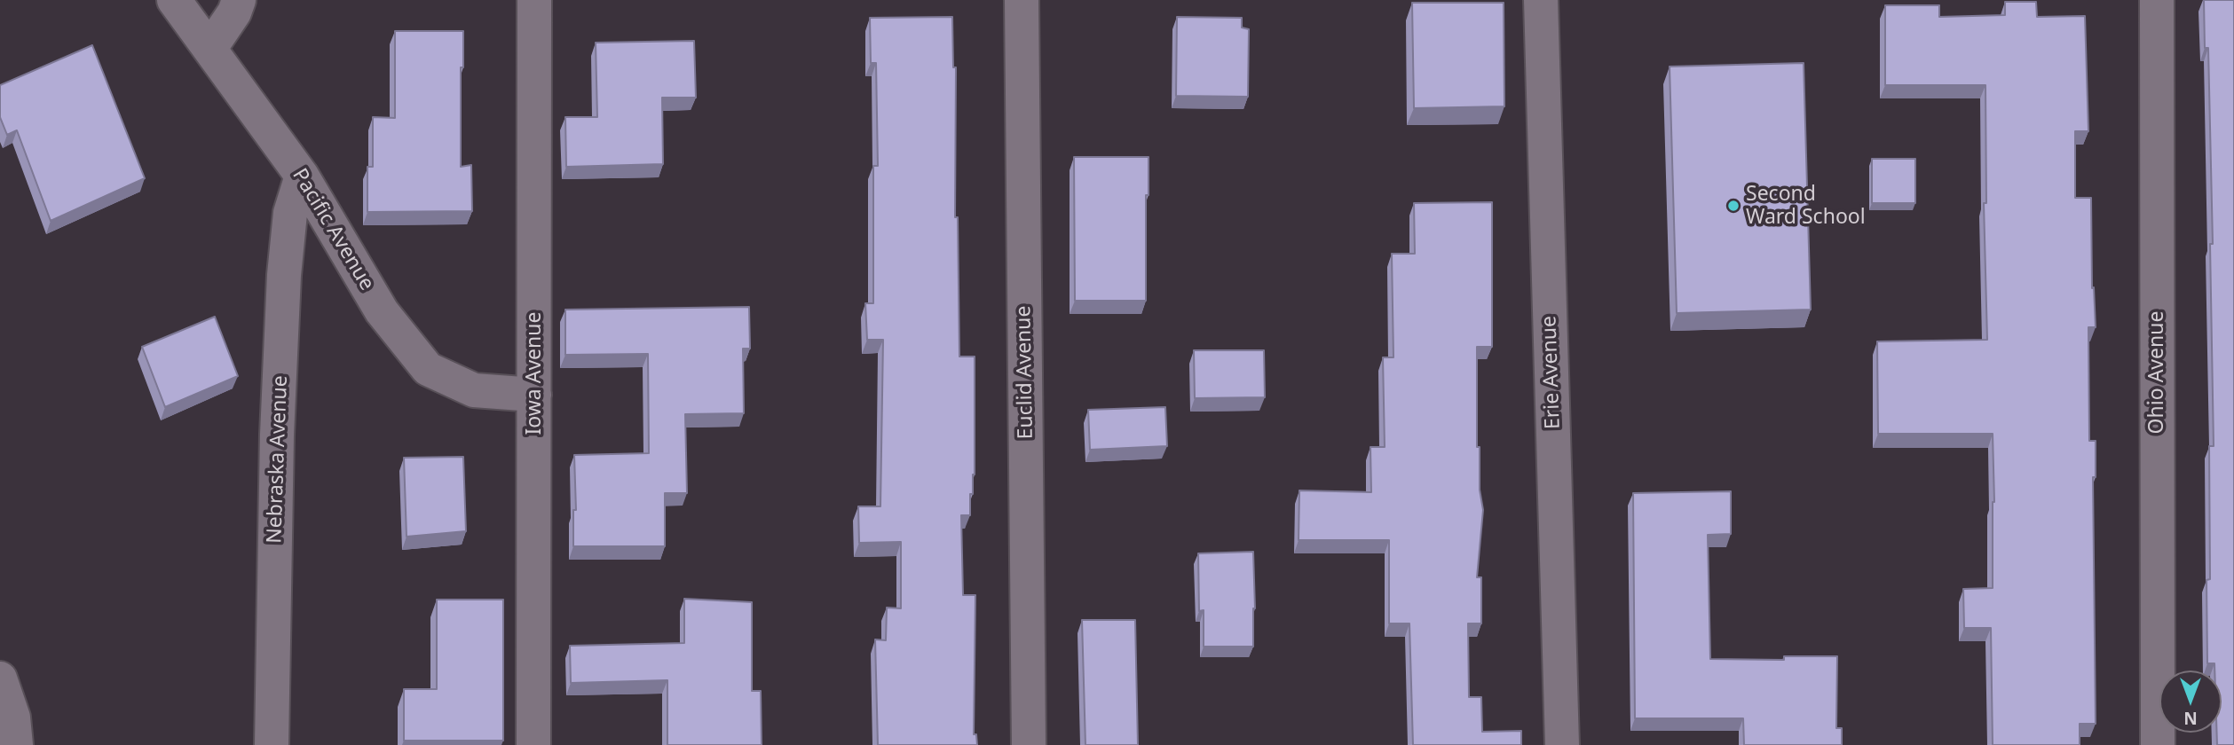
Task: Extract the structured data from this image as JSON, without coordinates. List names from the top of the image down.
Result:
{
  "streets": {
    "street": [
      "Pacific Avenue",
      "Euclid Avenue",
      "Erie Avenue",
      "Ohio Avenue",
      "Iowa Avenue",
      "Nebraska Avenue"
    ]
  },
  "crossings": [
    ["Pacific Avenue", "Iowa Avenue"],
    ["Pacific Avenue", "Nebraska Avenue"]
  ],
  "places": ["Second Ward School"],
  "north": "bottom"
}
